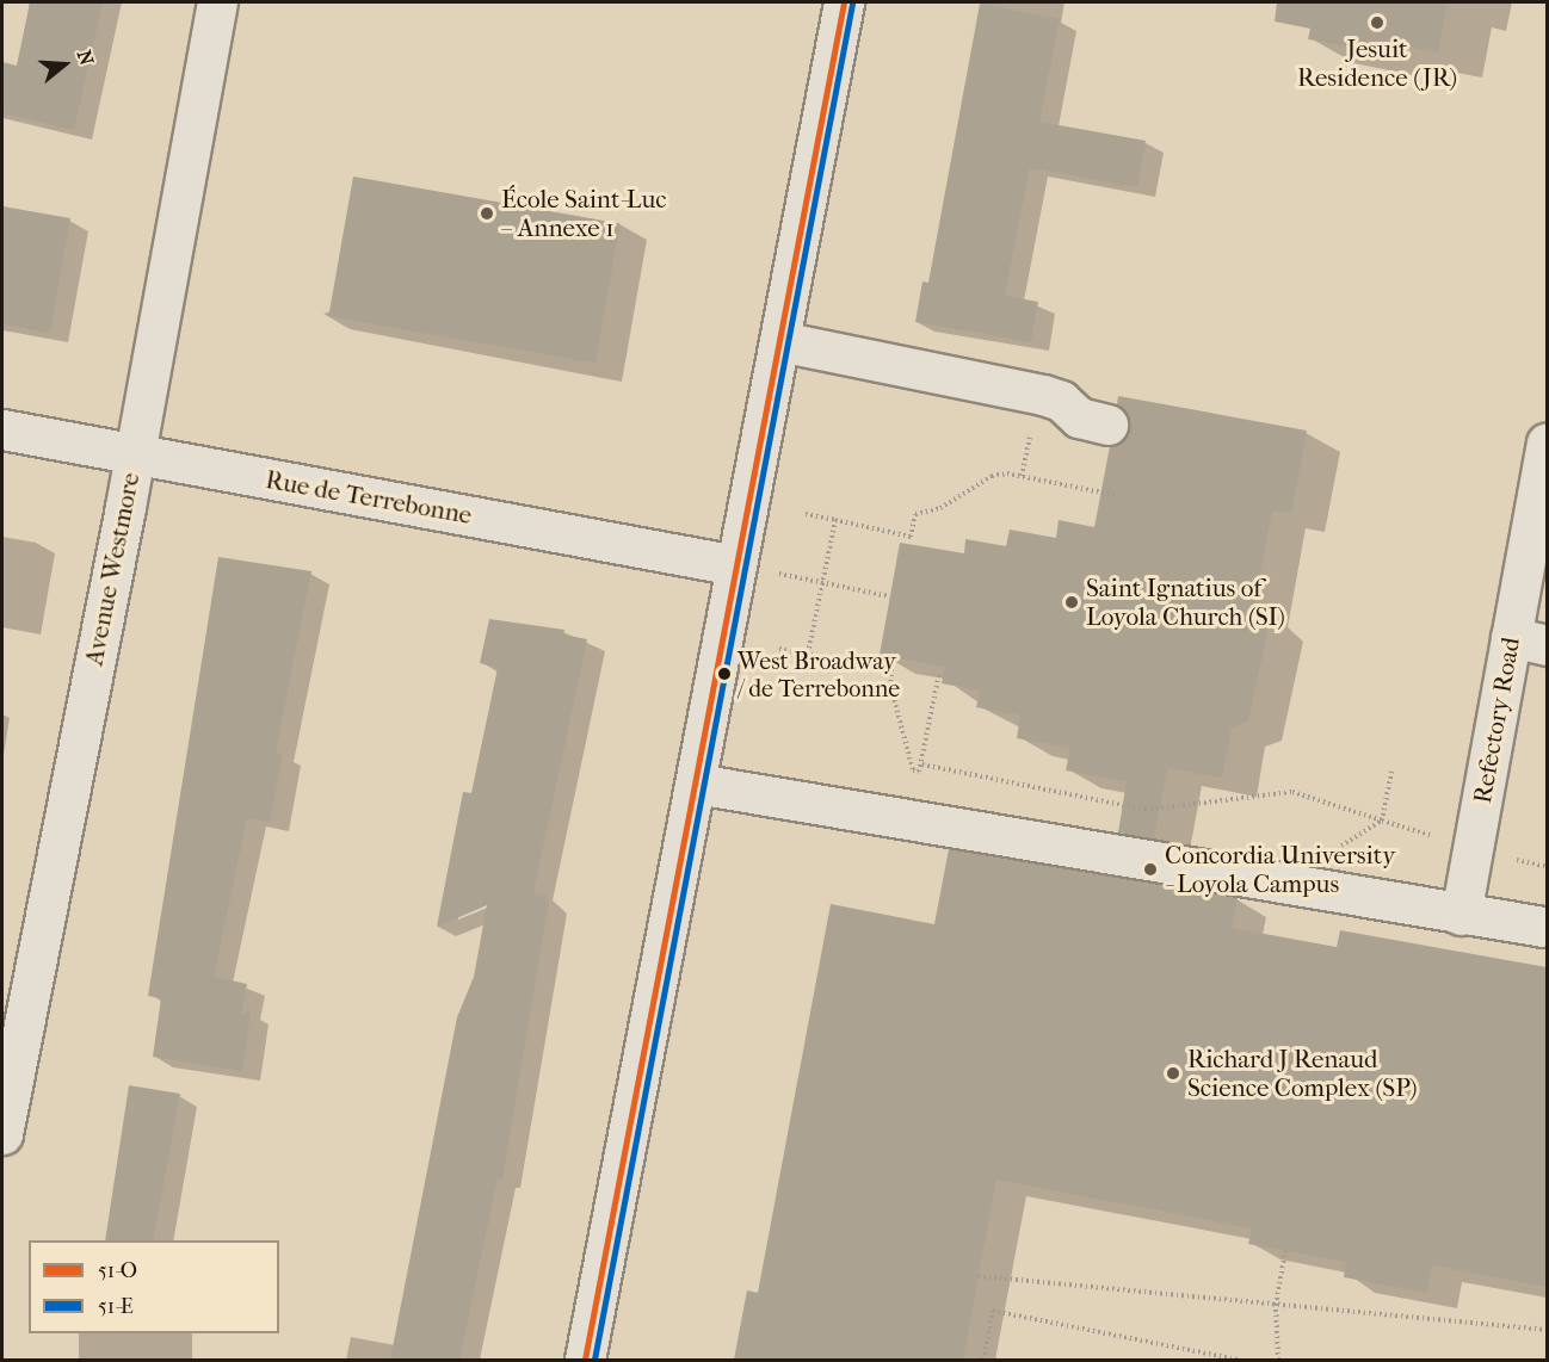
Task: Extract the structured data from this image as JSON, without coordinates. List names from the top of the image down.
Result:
{
  "streets": {
    "street": ["Rue de Terrebonne", "Avenue Westmore", "Refectory Road"]
  },
  "crossings": [
    ["Rue de Terrebonne", "Avenue Westmore"]
  ],
  "places": [
    "Jesuit Residence (JR)",
    "École Saint-Luc – Annexe 1",
    "Saint Ignatius of Loyola Church (SI)",
    "West Broadway / de Terrebonne",
    "Concordia University - Loyola Campus",
    "Richard J Renaud Science Complex (SP)"
  ],
  "lines": ["transit line 51-O", "transit line 51-E"],
  "legend": ["51-O", "51-E"],
  "north": "right"
}
